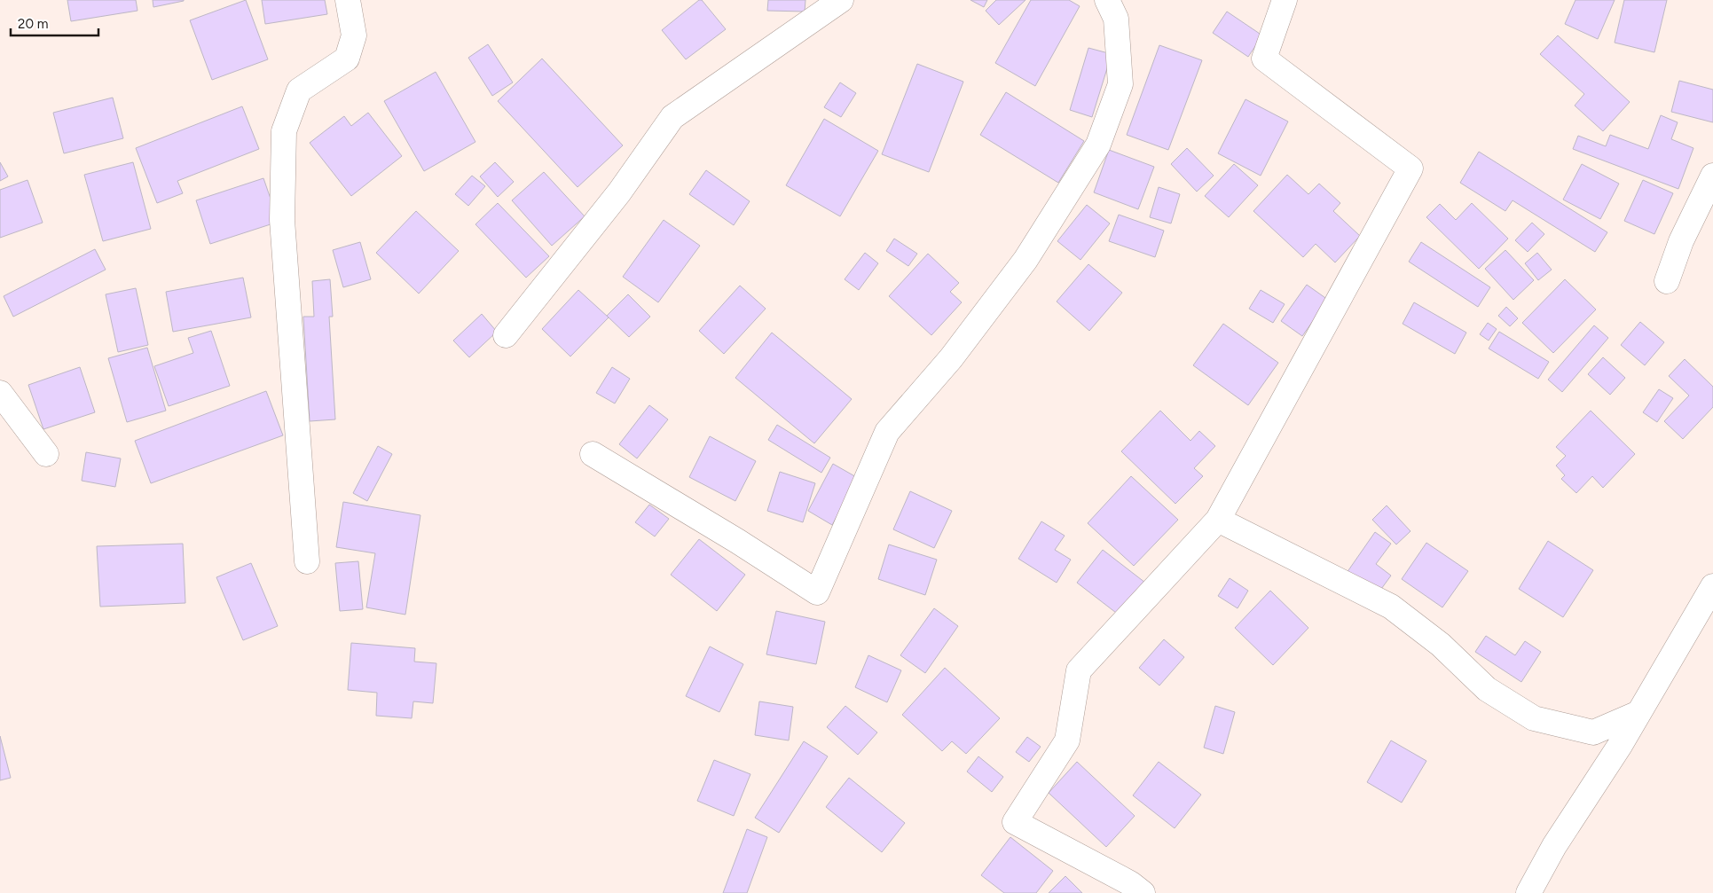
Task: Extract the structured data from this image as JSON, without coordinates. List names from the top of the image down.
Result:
{
  "scale_bar": "20 m"
}
